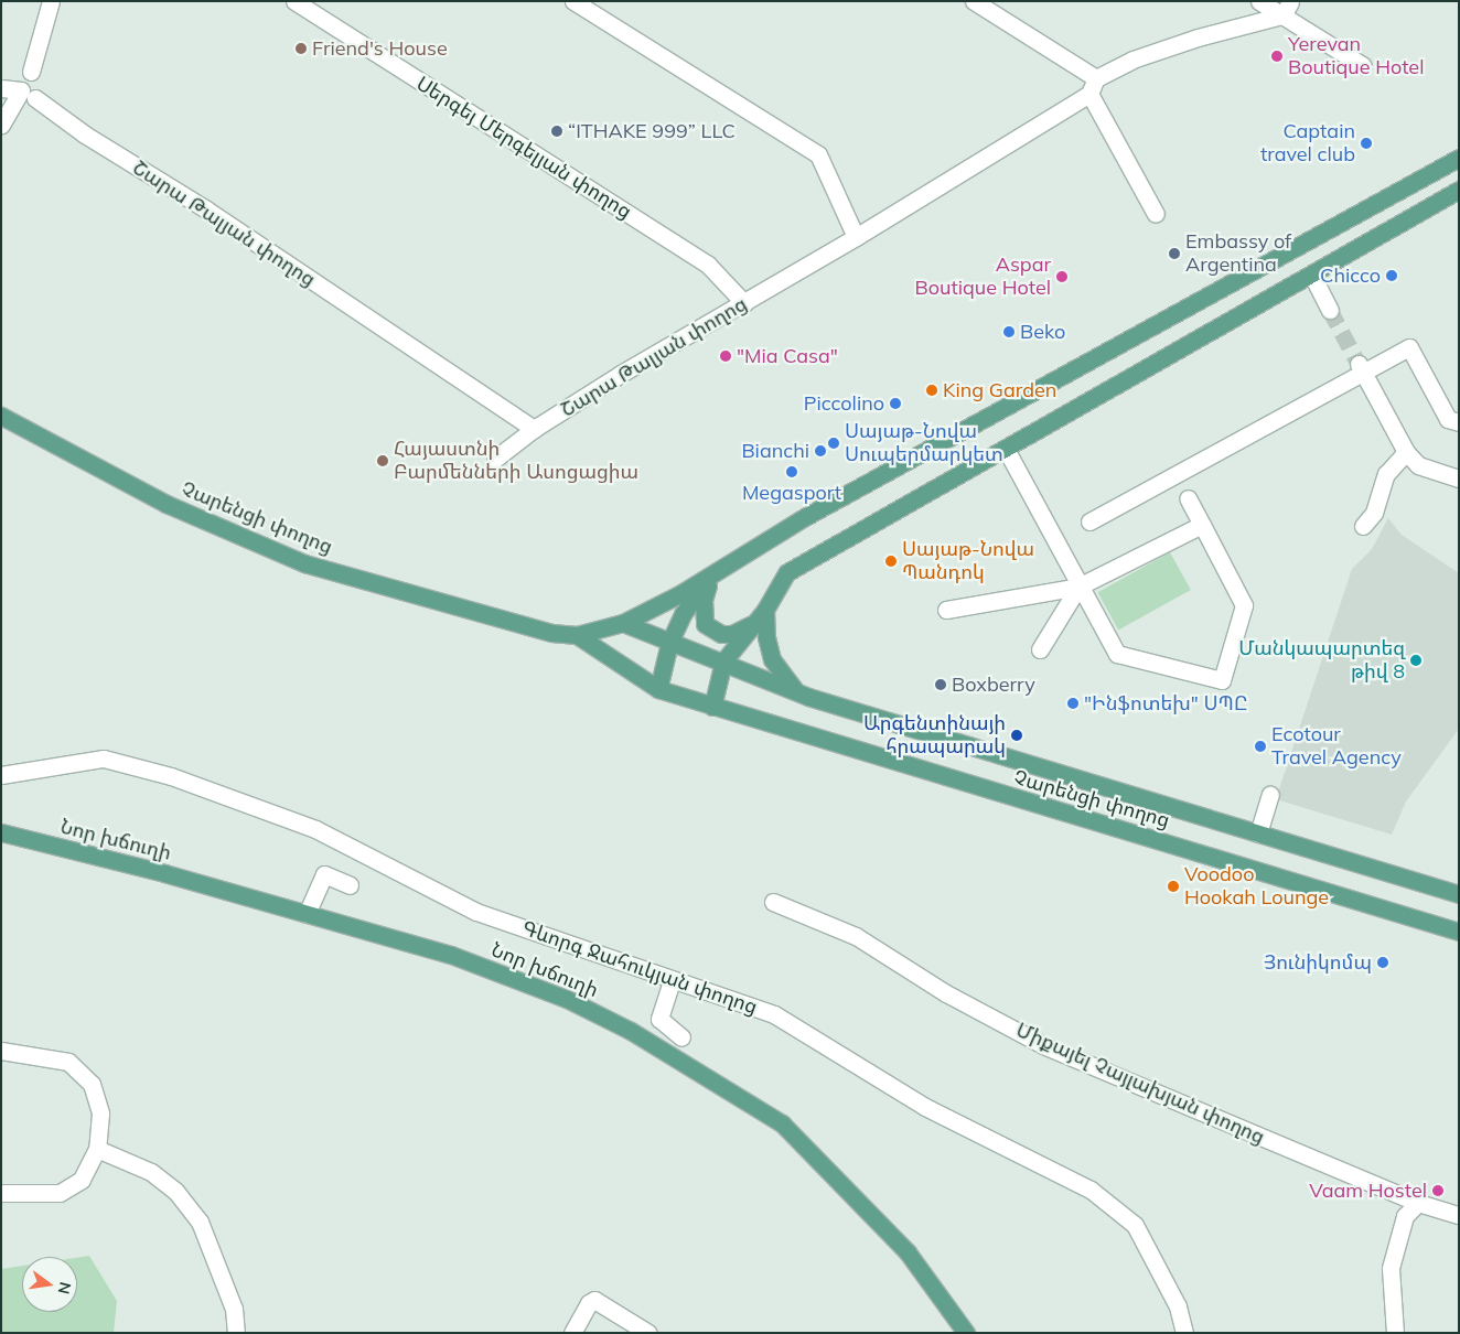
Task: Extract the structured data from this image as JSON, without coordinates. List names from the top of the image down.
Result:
{
  "streets": {
    "main road": ["Չարենցի փողոց", "Նոր խճուղի"],
    "street": [
      "Սերգեյ Մերգելյան փողոց",
      "Շարա Թալյան փողոց",
      "Գևորգ Ջահուկյան փողոց",
      "Միքայել Չայլախյան փողոց"
    ]
  },
  "crossings": [
    ["Սերգեյ Մերգելյան փողոց", "Շարա Թալյան փողոց"]
  ],
  "places": [
    "Friend's House",
    "Yerevan Boutique Hotel",
    "“ITHAKE 999” LLC",
    "Captain travel club",
    "Embassy of Argentina",
    "Chicco",
    "Aspar Boutique Hotel",
    "Beko",
    "\"Mia Casa\"",
    "King Garden",
    "Piccolino",
    "Սայաթ-Նովա Սուպերմարկետ",
    "Bianchi",
    "Հայաստնի Բարմենների Ասոցացիա",
    "Megasport",
    "Սայաթ-Նովա Պանդոկ",
    "Մանկապարտեզ թիվ 8",
    "Boxberry",
    "\"Ինֆոտեխ\" ՍՊԸ",
    "Արգենտինայի հրապարակ",
    "Ecotour Travel Agency",
    "Voodoo Hookah Lounge",
    "Յունիկոմպ",
    "Vaam Hostel"
  ],
  "north": "right"
}
